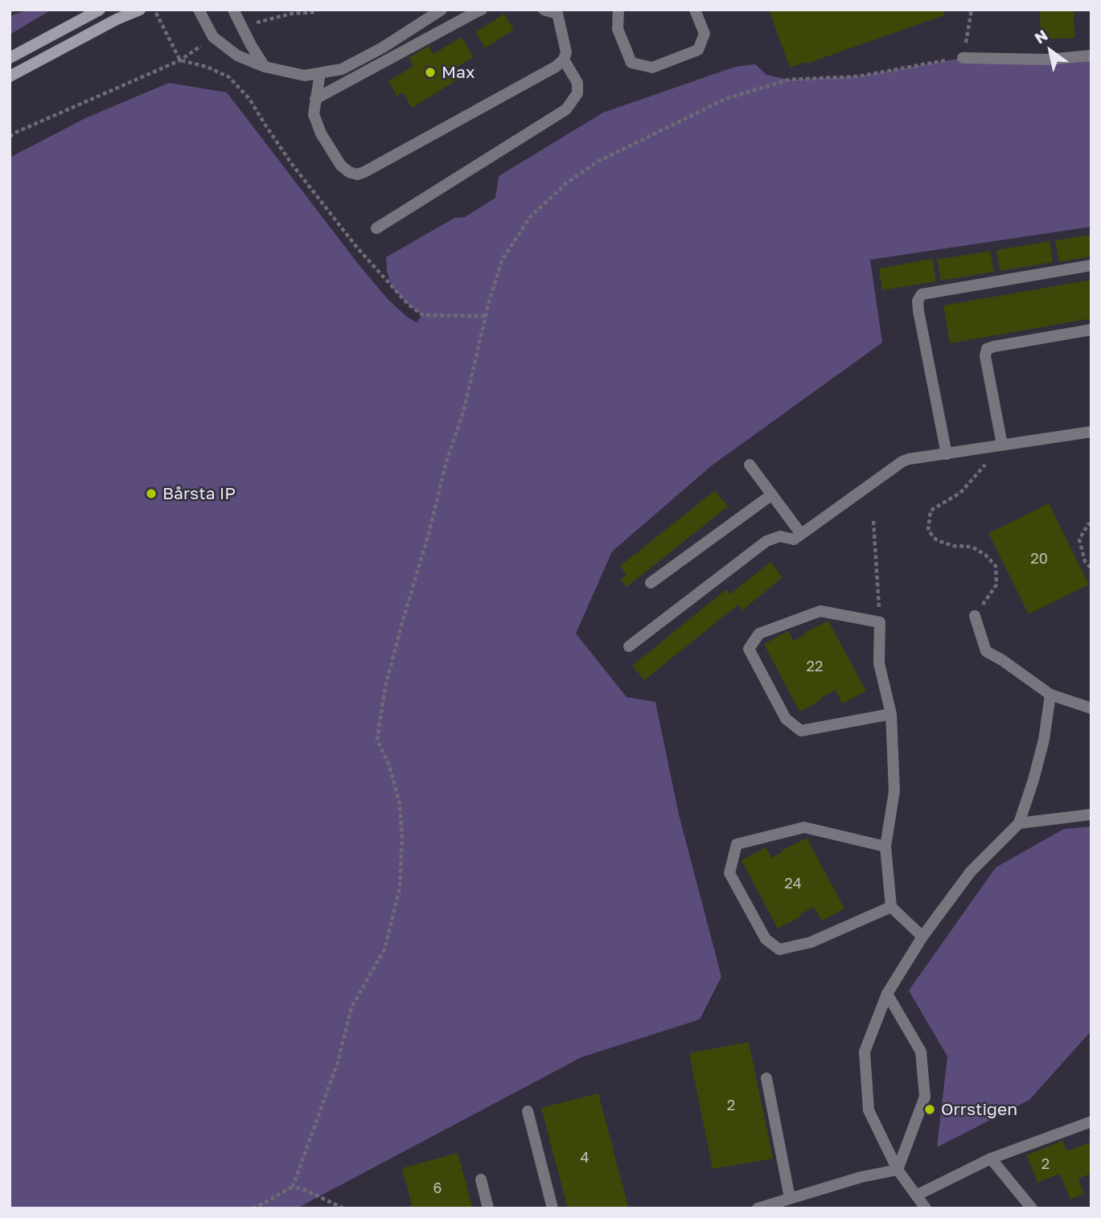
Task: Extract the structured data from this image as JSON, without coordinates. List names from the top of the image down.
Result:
{
  "places": ["Max", "Bårsta IP", "Orrstigen"],
  "house_numbers": [
    "20",
    "22",
    "24",
    "2",
    "4",
    "2",
    "6"
  ],
  "north": "top left"
}
